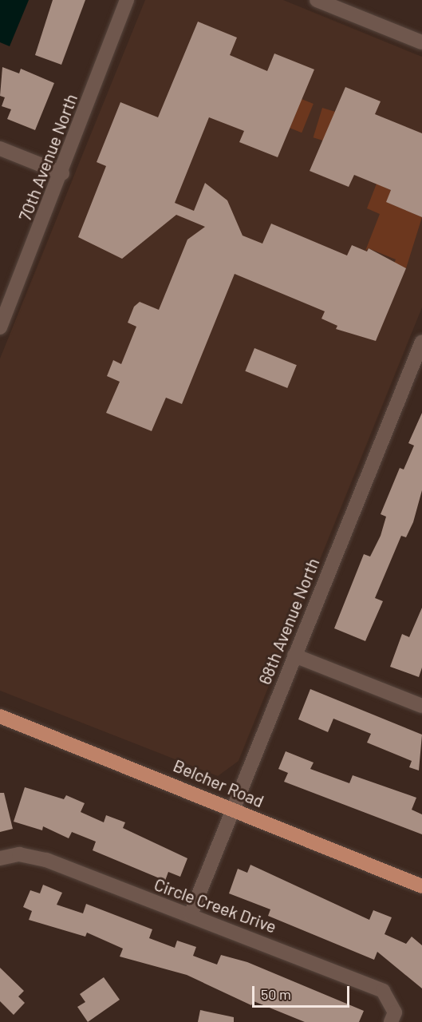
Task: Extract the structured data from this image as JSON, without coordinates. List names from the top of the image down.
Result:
{
  "streets": {
    "main road": ["Belcher Road"],
    "street": ["70th Avenue North", "68th Avenue North", "Circle Creek Drive"]
  },
  "crossings": [
    ["68th Avenue North", "Belcher Road"],
    ["68th Avenue North", "Circle Creek Drive"]
  ],
  "scale_bar": "50 m"
}
